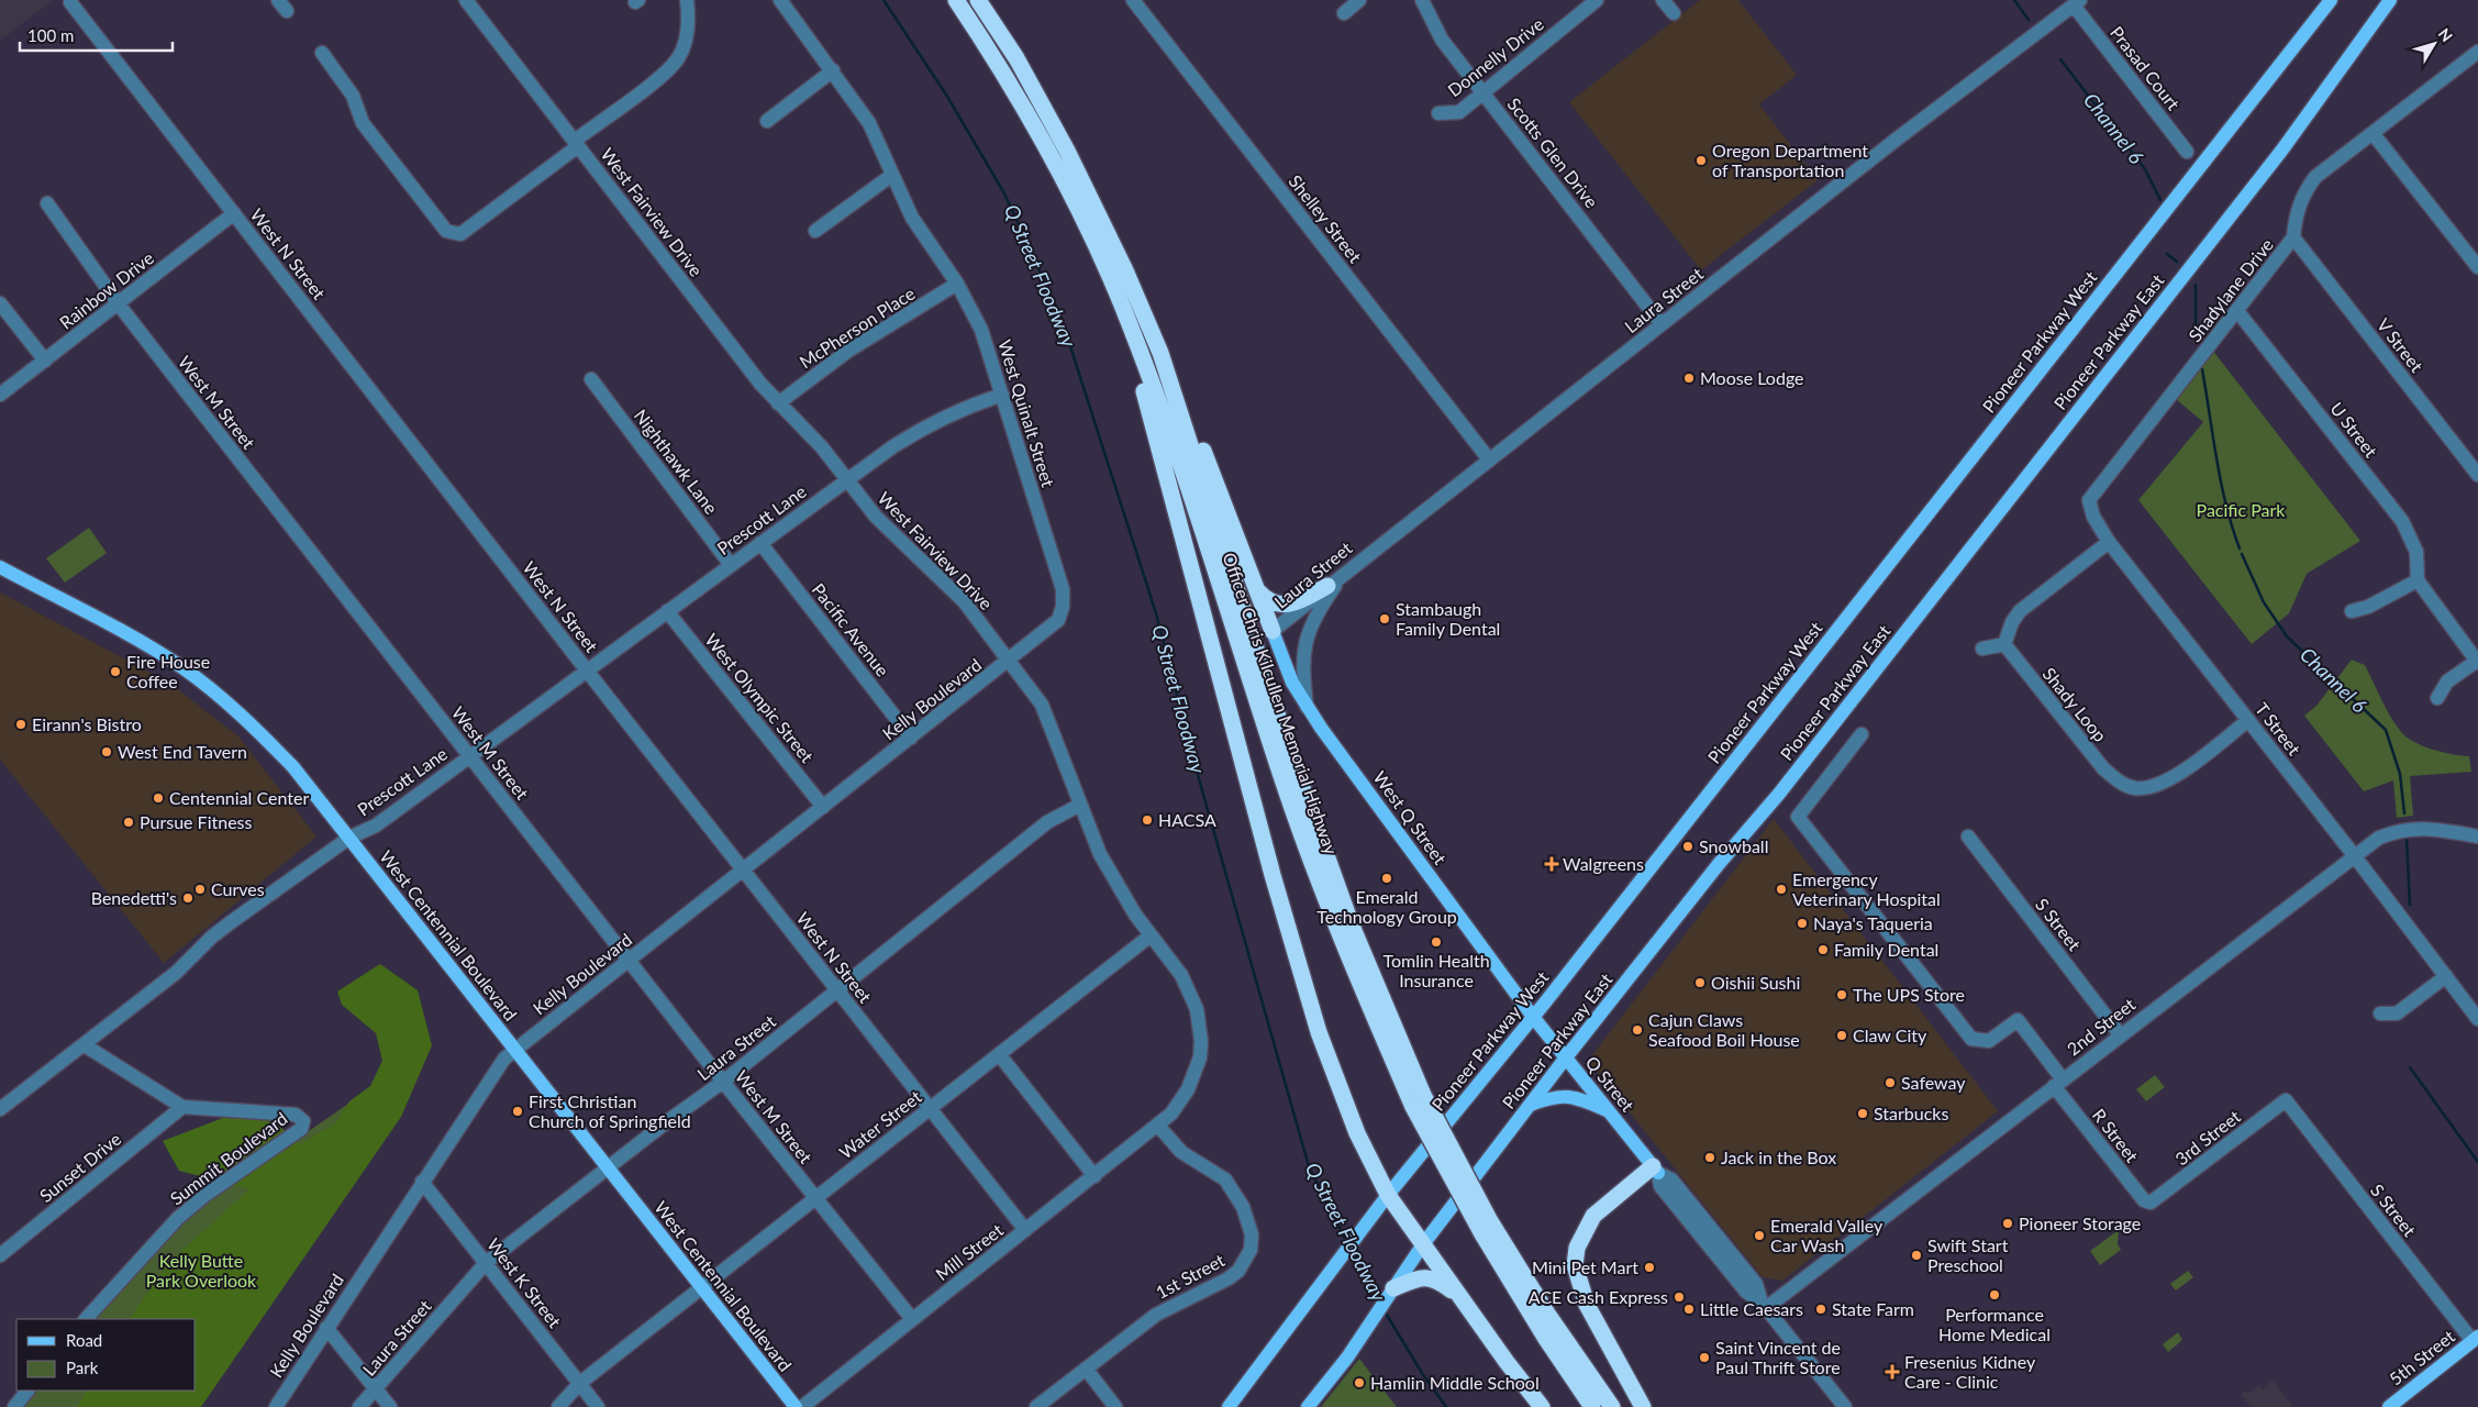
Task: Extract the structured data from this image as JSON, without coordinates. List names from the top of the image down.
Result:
{
  "streets": {
    "highway": ["Officer Chris Kilcullen Memorial Highway"],
    "main road": [
      "Pioneer Parkway West",
      "Pioneer Parkway East",
      "West Q Street",
      "West Centennial Boulevard",
      "Q Street",
      "5th Street"
    ],
    "street": [
      "Donnelly Drive",
      "Prasad Court",
      "Scotts Glen Drive",
      "West Fairview Drive",
      "Shelley Street",
      "West N Street",
      "Rainbow Drive",
      "Shadylane Drive",
      "Laura Street",
      "McPherson Place",
      "V Street",
      "West M Street",
      "West Quinalt Street",
      "U Street",
      "Nighthawk Lane",
      "Prescott Lane",
      "Pacific Avenue",
      "West Olympic Street",
      "Kelly Boulevard",
      "Shady Loop",
      "T Street",
      "S Street",
      "2nd Street",
      "Water Street",
      "R Street",
      "3rd Street",
      "Summit Boulevard",
      "Sunset Drive",
      "Mill Street",
      "1st Street",
      "West K Street"
    ]
  },
  "crossings": [
    ["Donnelly Drive", "Scotts Glen Drive"],
    ["Prasad Court", "Laura Street"],
    ["Scotts Glen Drive", "Laura Street"],
    ["West Fairview Drive", "Laura Street"],
    ["West Fairview Drive", "McPherson Place"],
    ["West Fairview Drive", "West Quinalt Street"],
    ["West Fairview Drive", "Prescott Lane"],
    ["West Fairview Drive", "Kelly Boulevard"],
    ["West Fairview Drive", "Water Street"],
    ["West Fairview Drive", "Mill Street"],
    ["West Fairview Drive", "1st Street"],
    ["Shelley Street", "Laura Street"],
    ["West N Street", "Rainbow Drive"],
    ["West N Street", "Laura Street"],
    ["West N Street", "Prescott Lane"],
    ["West N Street", "Kelly Boulevard"],
    ["West N Street", "Water Street"],
    ["West N Street", "Mill Street"],
    ["Rainbow Drive", "West M Street"],
    ["Shadylane Drive", "V Street"],
    ["Shadylane Drive", "U Street"],
    ["Shadylane Drive", "T Street"],
    ["Laura Street", "West M Street"],
    ["Laura Street", "West Q Street"],
    ["Laura Street", "West Centennial Boulevard"],
    ["Laura Street", "West K Street"],
    ["McPherson Place", "West Quinalt Street"],
    ["Pioneer Parkway West", "West Q Street"],
    ["Pioneer Parkway West", "Q Street"],
    ["Pioneer Parkway East", "Q Street"],
    ["West M Street", "Prescott Lane"],
    ["West M Street", "Kelly Boulevard"],
    ["West M Street", "Water Street"],
    ["West M Street", "Mill Street"],
    ["West Quinalt Street", "Prescott Lane"],
    ["West Quinalt Street", "Kelly Boulevard"],
    ["Nighthawk Lane", "Prescott Lane"],
    ["Prescott Lane", "Pacific Avenue"],
    ["Prescott Lane", "West Olympic Street"],
    ["Prescott Lane", "West Centennial Boulevard"],
    ["Pacific Avenue", "Kelly Boulevard"],
    ["West Olympic Street", "Kelly Boulevard"],
    ["Kelly Boulevard", "West Centennial Boulevard"],
    ["Kelly Boulevard", "West K Street"],
    ["Shady Loop", "T Street"],
    ["T Street", "2nd Street"],
    ["West Q Street", "Q Street"],
    ["S Street", "2nd Street"],
    ["S Street", "3rd Street"],
    ["S Street", "5th Street"],
    ["West Centennial Boulevard", "Water Street"],
    ["2nd Street", "Q Street"],
    ["2nd Street", "R Street"],
    ["Water Street", "West K Street"],
    ["R Street", "3rd Street"],
    ["Summit Boulevard", "Sunset Drive"],
    ["Mill Street", "1st Street"]
  ],
  "water": ["Channel 6", "Q Street Floodway"],
  "parks": ["Pacific Park", "Kelly Butte Park Overlook"],
  "places": {
    "other": [
      "Oregon Department of Transportation",
      "Moose Lodge",
      "Stambaugh Family Dental",
      "Fire House Coffee",
      "Eirann's Bistro",
      "West End Tavern",
      "Centennial Center",
      "HACSA",
      "Pursue Fitness",
      "Snowball",
      "Emerald Technology Group",
      "Curves",
      "Emergency Veterinary Hospital",
      "Benedetti's",
      "Naya's Taqueria",
      "Tomlin Health Insurance",
      "Family Dental",
      "Oishii Sushi",
      "The UPS Store",
      "Cajun Claws Seafood Boil House",
      "Claw City",
      "Safeway",
      "First Christian Church of Springfield",
      "Starbucks",
      "Jack in the Box",
      "Pioneer Storage",
      "Emerald Valley Car Wash",
      "Swift Start Preschool",
      "Mini Pet Mart",
      "Performance Home Medical",
      "ACE Cash Express",
      "Little Caesars",
      "State Farm",
      "Saint Vincent de Paul Thrift Store",
      "Hamlin Middle School"
    ],
    "health": ["Walgreens", "Fresenius Kidney Care - Clinic"]
  },
  "legend": ["Road", "Park"],
  "scale_bar": "100 m",
  "north": "top right"
}
